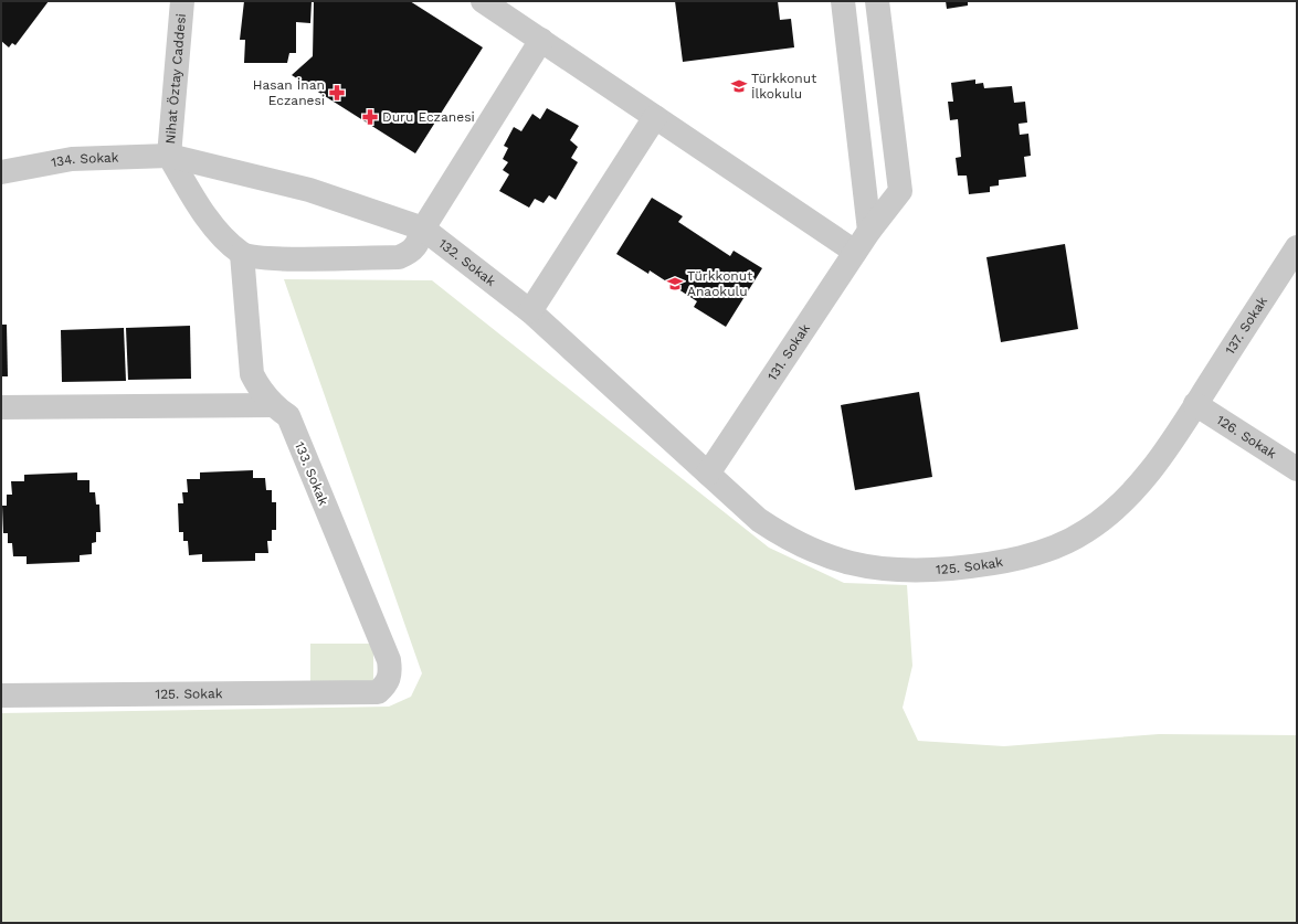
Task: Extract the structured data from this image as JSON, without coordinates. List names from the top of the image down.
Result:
{
  "streets": {
    "street": [
      "Nihat Öztay Caddesi",
      "134. Sokak",
      "132. Sokak",
      "137. Sokak",
      "131. Sokak",
      "126. Sokak",
      "133. Sokak",
      "125. Sokak"
    ]
  },
  "crossings": [
    ["Nihat Öztay Caddesi", "134. Sokak"],
    ["Nihat Öztay Caddesi", "132. Sokak"],
    ["134. Sokak", "132. Sokak"],
    ["132. Sokak", "131. Sokak"],
    ["132. Sokak", "125. Sokak"],
    ["137. Sokak", "126. Sokak"],
    ["137. Sokak", "125. Sokak"],
    ["131. Sokak", "125. Sokak"],
    ["126. Sokak", "125. Sokak"],
    ["133. Sokak", "125. Sokak"]
  ],
  "places": {
    "school or university": ["Türkkonut İlkokulu", "Türkkonut Anaokulu"],
    "pharmacy": ["Hasan İnan Eczanesi", "Duru Eczanesi"]
  }
}
